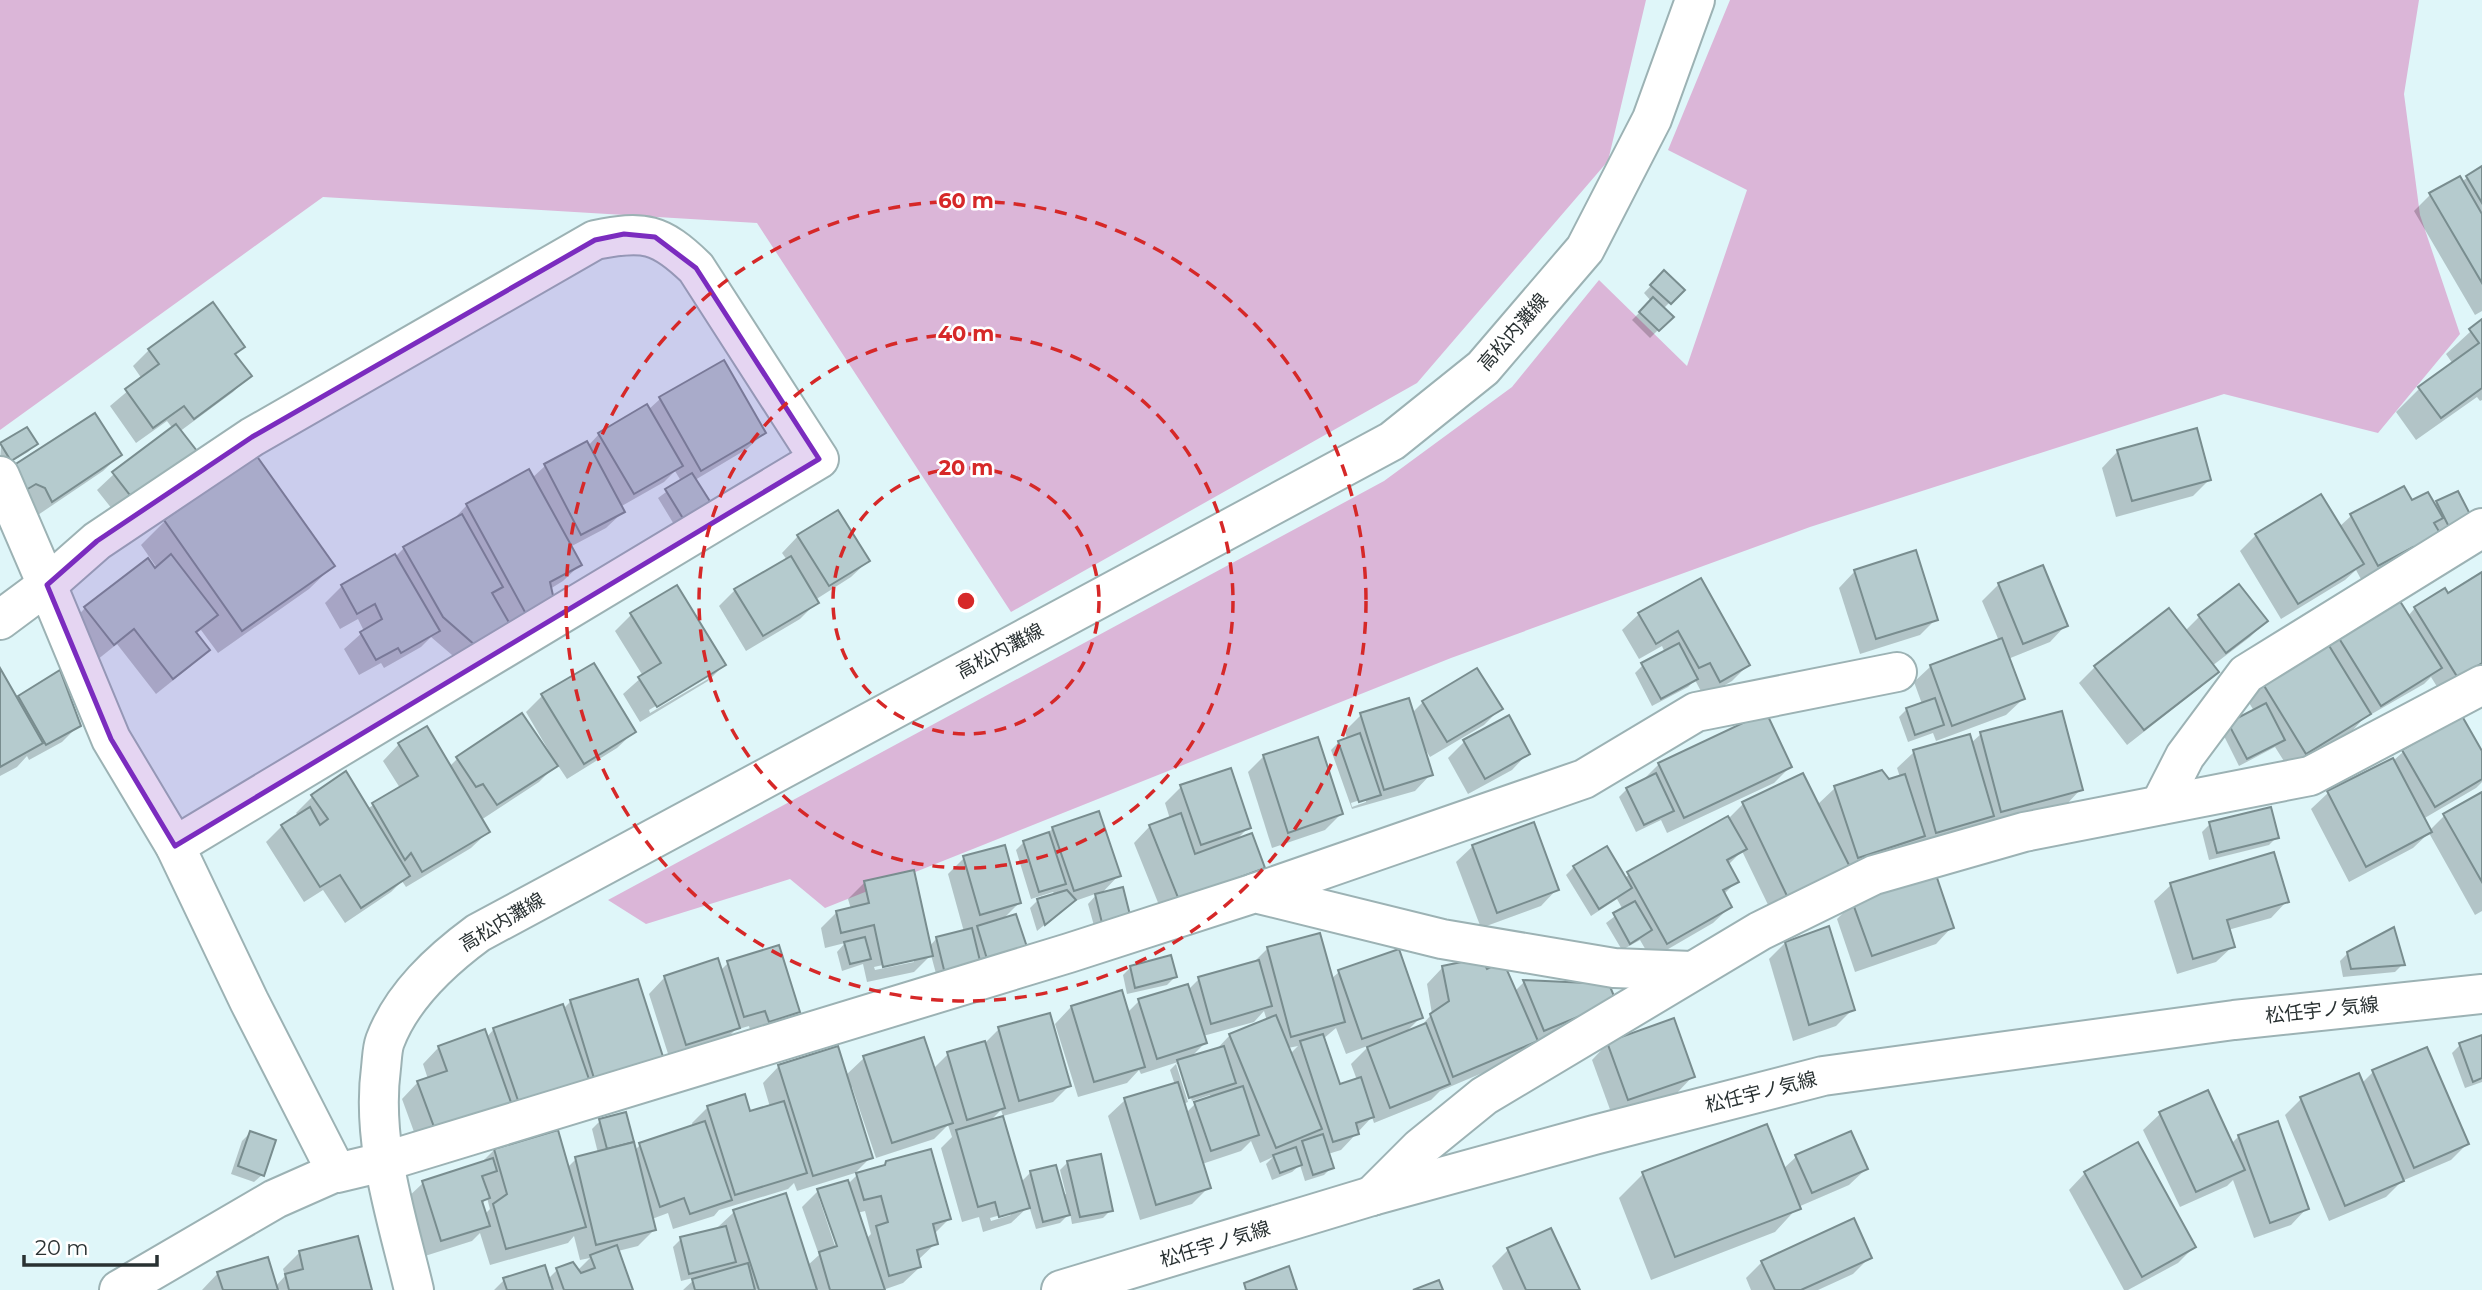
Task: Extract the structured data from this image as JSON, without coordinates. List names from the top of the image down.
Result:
{
  "streets": {
    "street": ["高松内灘線", "松任宇ノ気線"]
  },
  "scale_bar": "20 m",
  "rings": ["60 m", "40 m", "20 m"]
}
